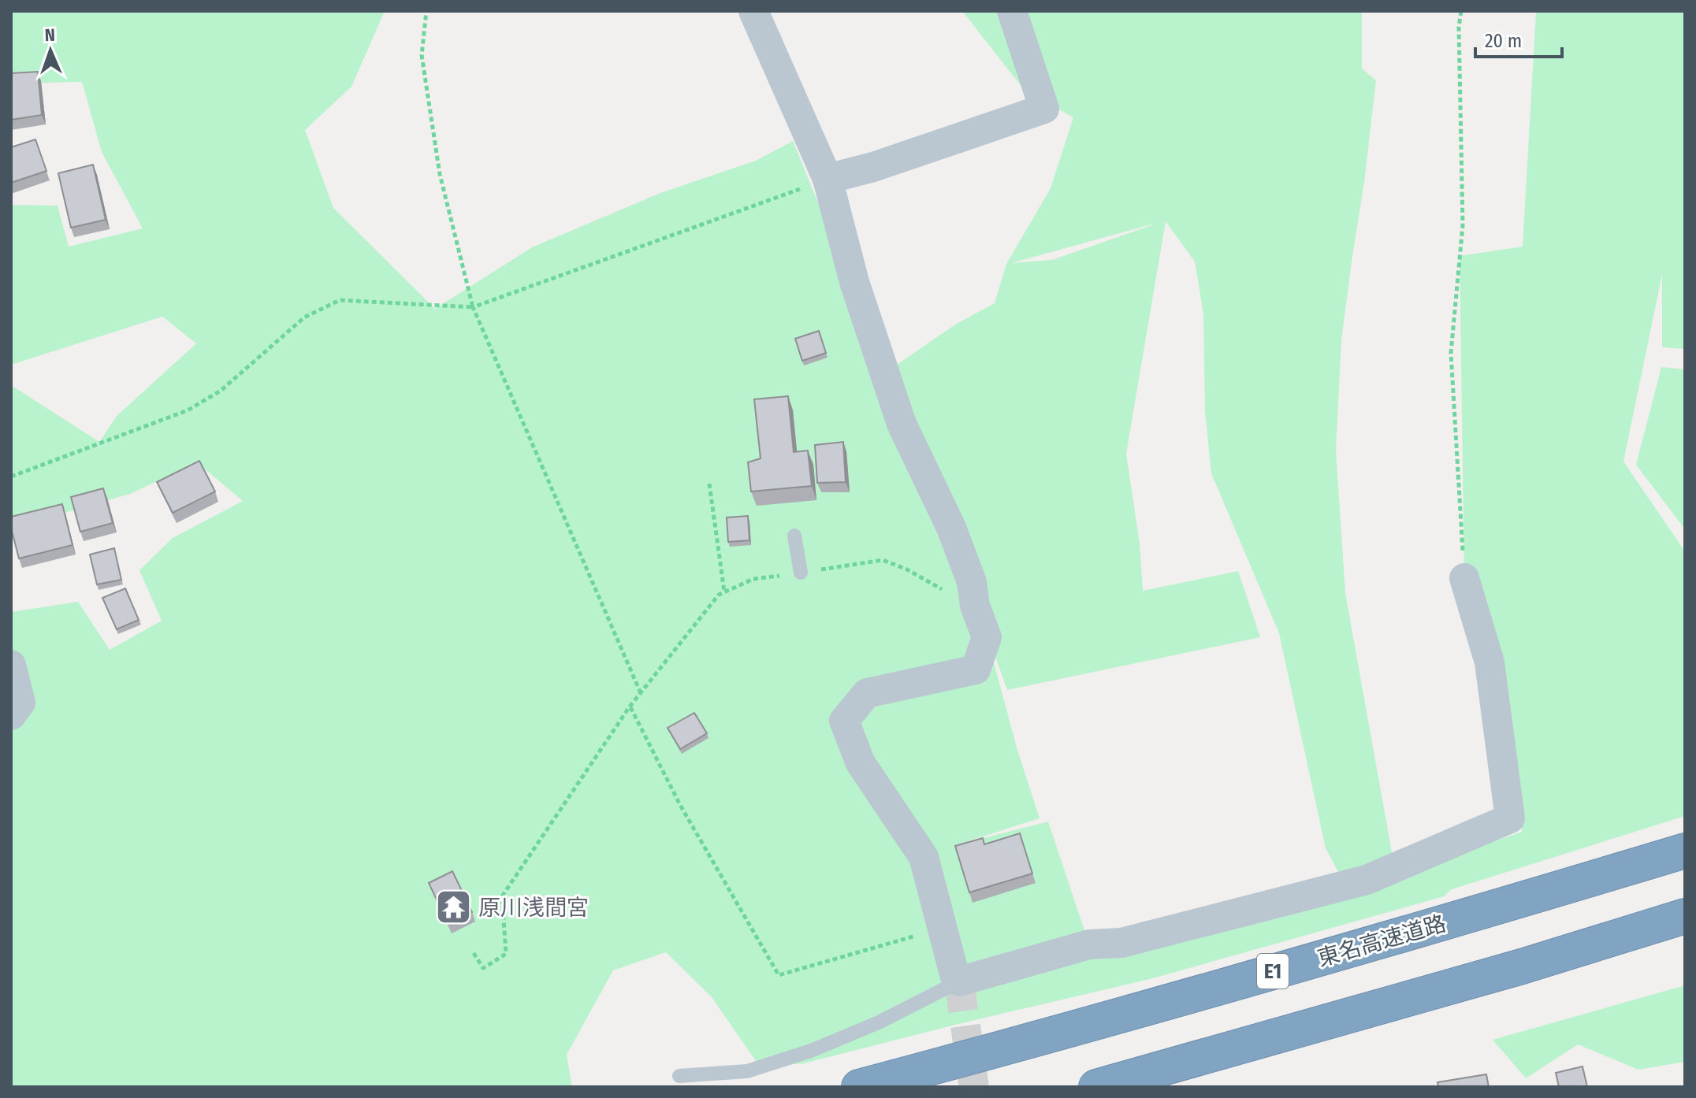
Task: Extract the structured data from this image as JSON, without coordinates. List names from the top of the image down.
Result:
{
  "streets": {
    "highway": ["東名高速道路", "E1"]
  },
  "places": {
    "temple": ["原川浅間宮"]
  },
  "scale_bar": "20 m",
  "north": "top"
}
